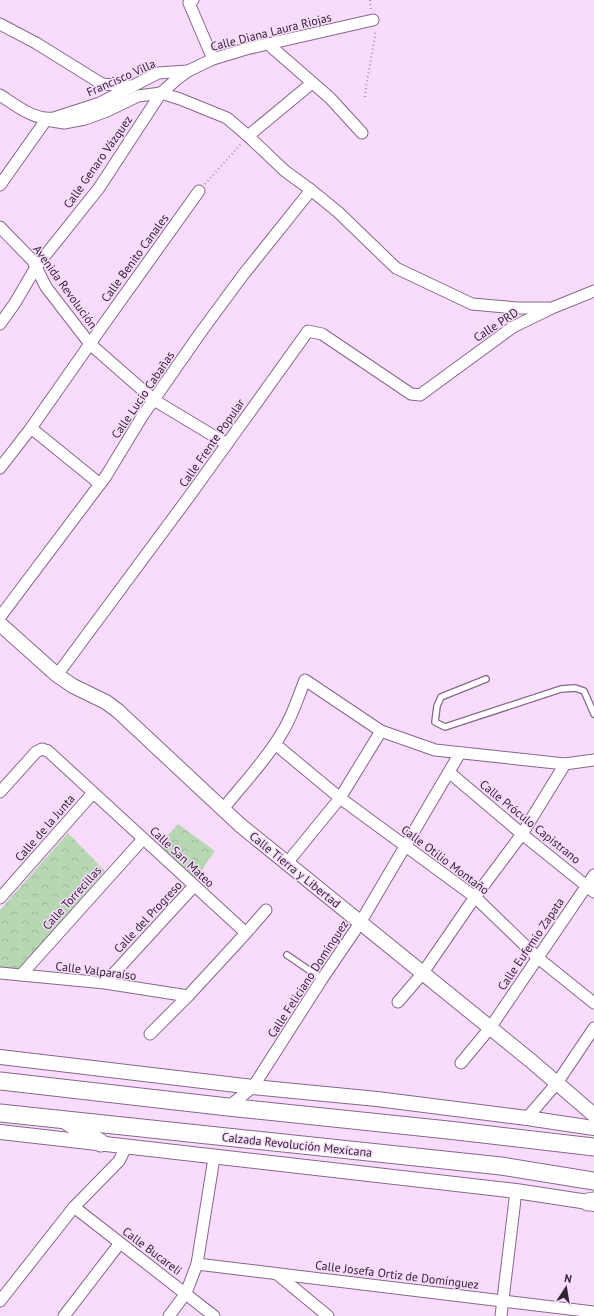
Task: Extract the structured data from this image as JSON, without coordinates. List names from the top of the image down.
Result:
{
  "streets": {
    "main road": ["Calzada Revolución Mexicana"],
    "street": [
      "Calle Diana Laura Riojas",
      "Francisco Villa",
      "Calle Genaro Vázquez",
      "Calle Benito Canales",
      "Avenida Revolución",
      "Calle PRD",
      "Calle Lucio Cabañas",
      "Calle Frente Popular",
      "Calle Próculo Capistrano",
      "Calle de la Junta",
      "Calle San Mateo",
      "Calle Otilio Montaño",
      "Calle Tierra y Libertad",
      "Calle Torrecillas",
      "Calle del Progreso",
      "Calle Eufemio Zapata",
      "Calle Valparaíso",
      "Calle Feliciano Domínguez",
      "Calle Bucareli",
      "Calle Josefa Ortiz de Domínguez"
    ]
  },
  "crossings": [
    ["Calle Diana Laura Riojas", "Francisco Villa"],
    ["Calle Diana Laura Riojas", "Calle Genaro Vázquez"],
    ["Calle Genaro Vázquez", "Avenida Revolución"],
    ["Calle Benito Canales", "Avenida Revolución"],
    ["Avenida Revolución", "Calle Lucio Cabañas"],
    ["Avenida Revolución", "Calle Frente Popular"],
    ["Calle PRD", "Calle Frente Popular"],
    ["Calle Frente Popular", "Calle Tierra y Libertad"],
    ["Calle Próculo Capistrano", "Calle Eufemio Zapata"],
    ["Calle Próculo Capistrano", "Calle Feliciano Domínguez"],
    ["Calle de la Junta", "Calle San Mateo"],
    ["Calle San Mateo", "Calle Torrecillas"],
    ["Calle San Mateo", "Calle del Progreso"],
    ["Calle Otilio Montaño", "Calle Eufemio Zapata"],
    ["Calle Otilio Montaño", "Calle Feliciano Domínguez"],
    ["Calle Tierra y Libertad", "Calle Eufemio Zapata"],
    ["Calle Tierra y Libertad", "Calle Feliciano Domínguez"],
    ["Calle Torrecillas", "Calle Valparaíso"],
    ["Calle del Progreso", "Calle Valparaíso"]
  ],
  "north": "top"
}
